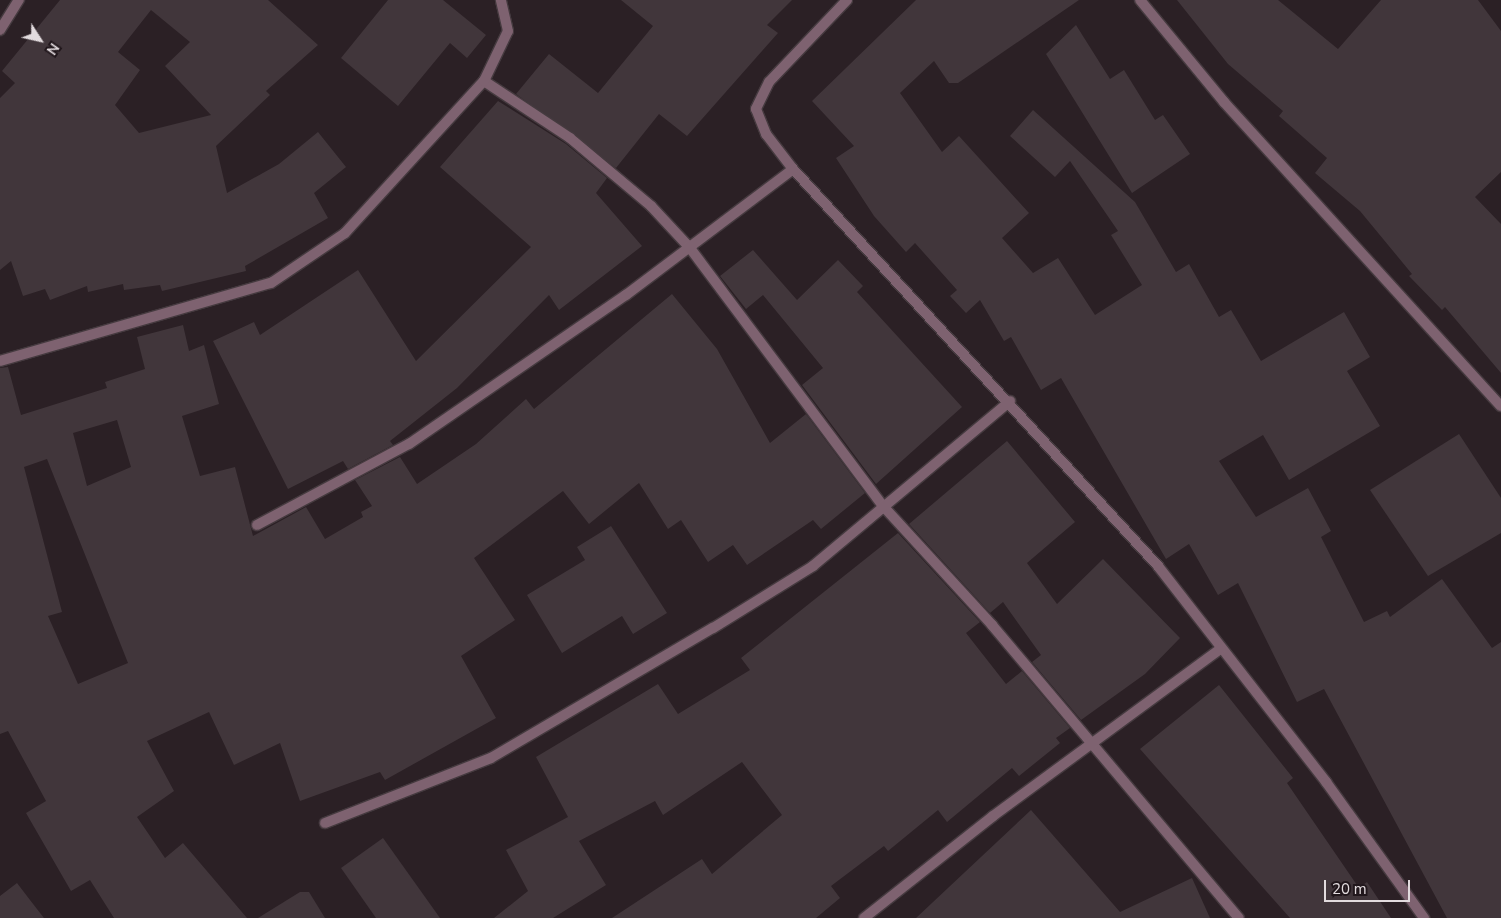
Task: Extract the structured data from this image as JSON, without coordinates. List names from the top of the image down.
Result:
{
  "scale_bar": "20 m",
  "north": "bottom right"
}
